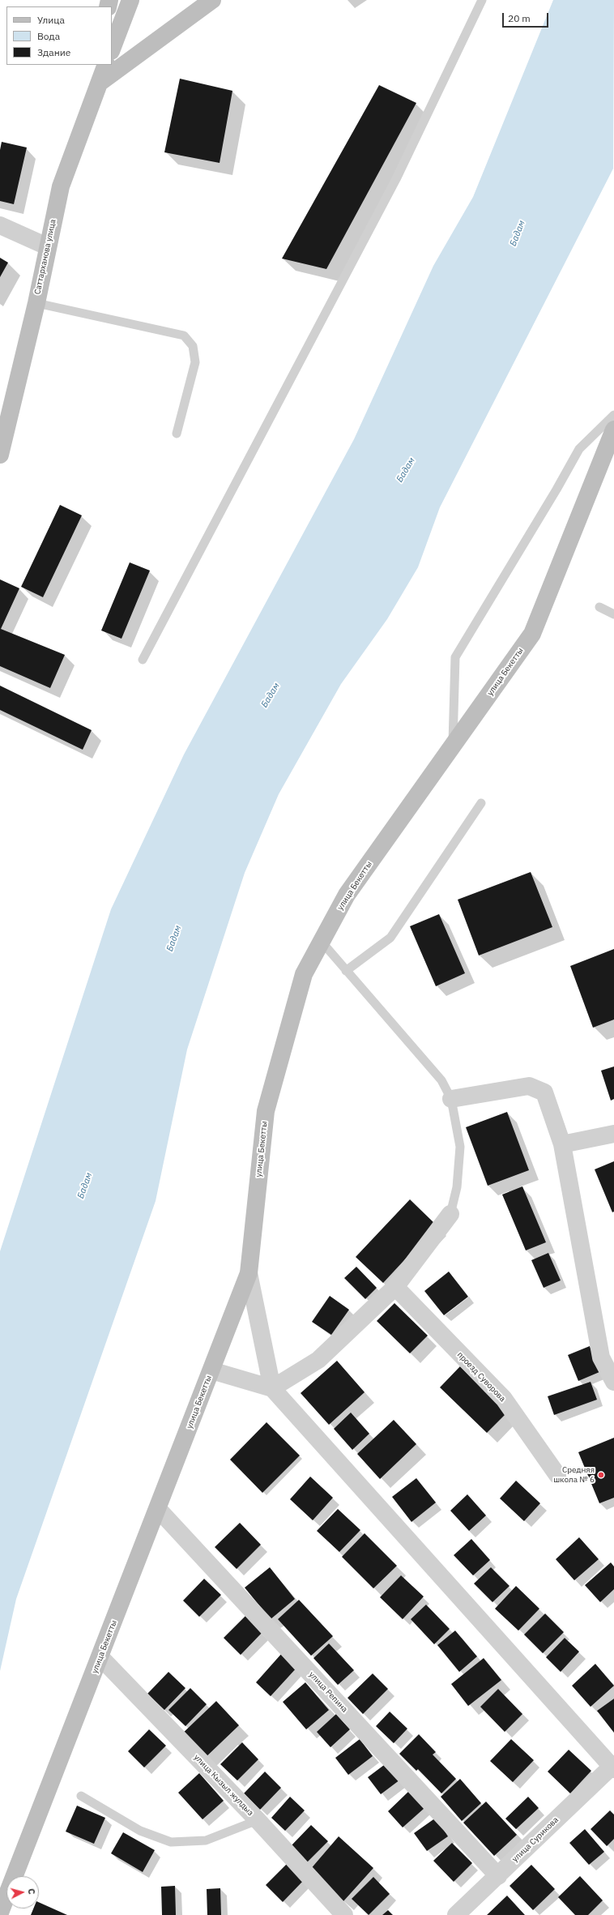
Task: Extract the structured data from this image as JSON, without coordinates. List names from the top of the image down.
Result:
{
  "streets": {
    "street": [
      "Саттарханова улица",
      "улица Бекетты",
      "проезд Суворова",
      "улица Репина",
      "улица Кызыл жулдыз",
      "улица Сурикова"
    ]
  },
  "crossings": [
    ["улица Бекетты", "улица Репина"],
    ["улица Бекетты", "улица Кызыл жулдыз"],
    ["улица Репина", "улица Сурикова"]
  ],
  "water": ["Бадам"],
  "places": ["Средняя школа № 6"],
  "legend": ["Улица", "Вода", "Здание"],
  "scale_bar": "20 m",
  "north": "right"
}
